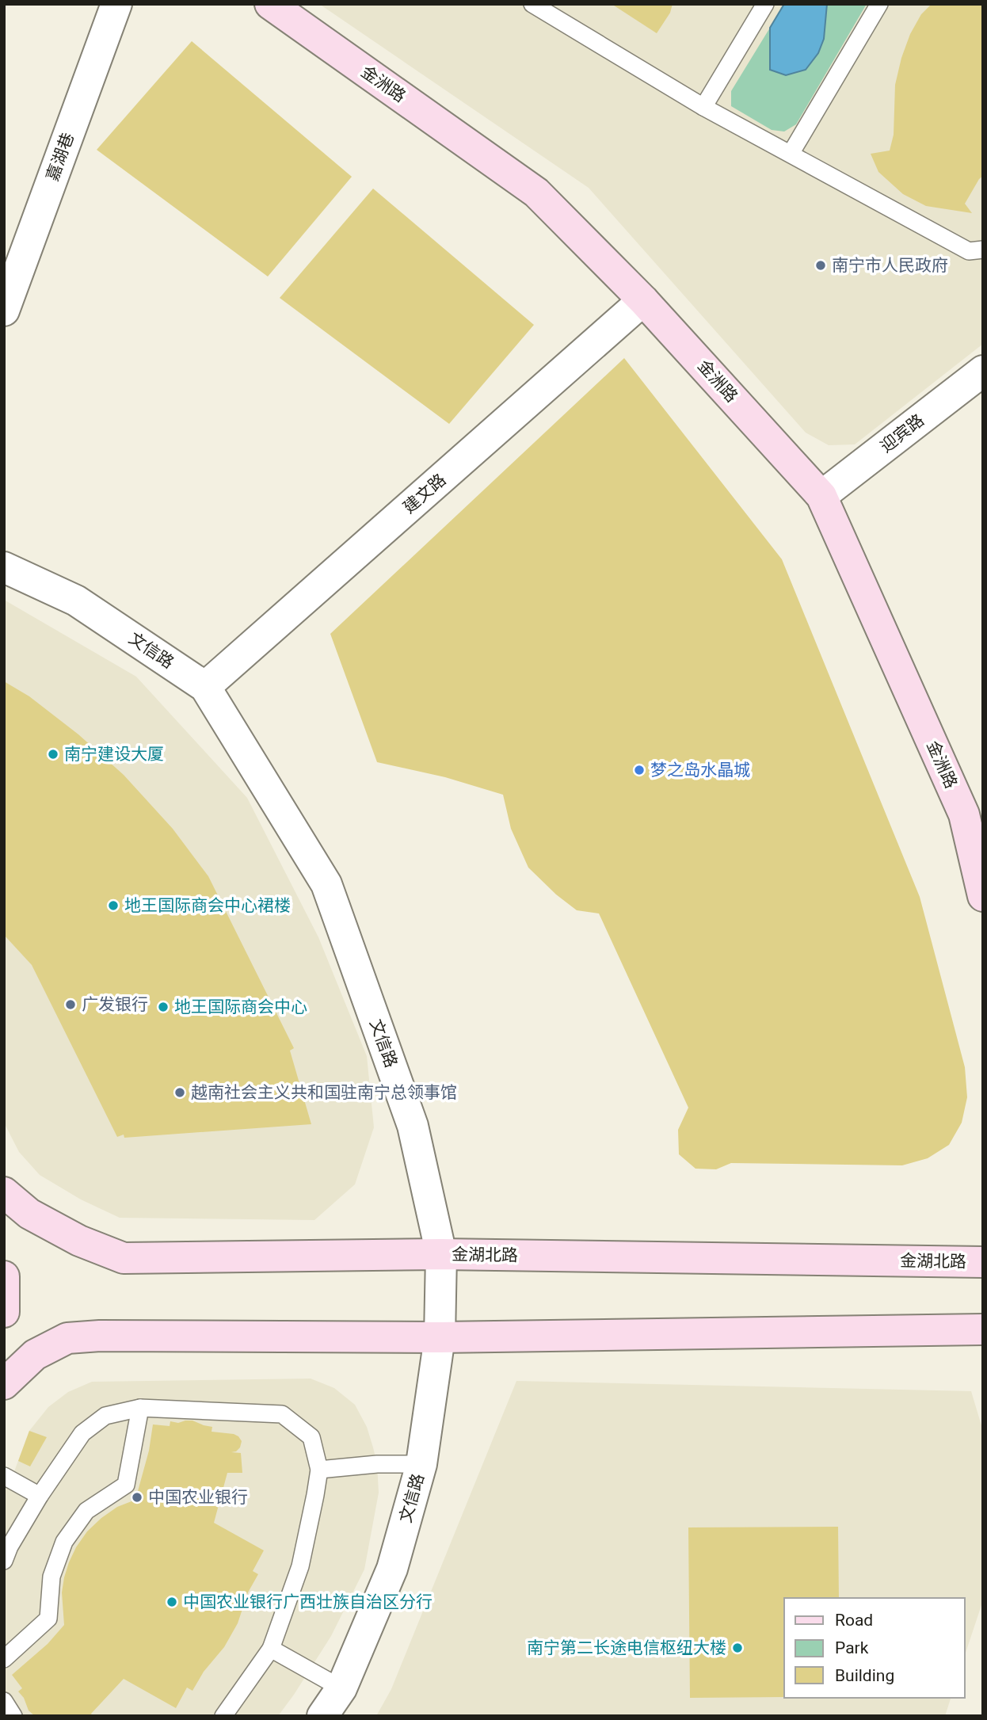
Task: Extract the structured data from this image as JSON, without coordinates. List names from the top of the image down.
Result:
{
  "streets": {
    "main road": ["金洲路", "金湖北路"],
    "street": [
      "嘉湖巷",
      "迎宾路",
      "建文路",
      "文信路"
    ]
  },
  "crossings": [
    ["金洲路", "迎宾路"],
    ["金洲路", "建文路"],
    ["建文路", "文信路"],
    ["文信路", "金湖北路"]
  ],
  "places": [
    "南宁市人民政府",
    "南宁建设大厦",
    "梦之岛水晶城",
    "地王国际商会中心裙楼",
    "广发银行",
    "地王国际商会中心",
    "越南社会主义共和国驻南宁总领事馆",
    "中国农业银行",
    "中国农业银行广西壮族自治区分行",
    "南宁第二长途电信枢纽大楼"
  ],
  "legend": ["Road", "Park", "Building"]
}
